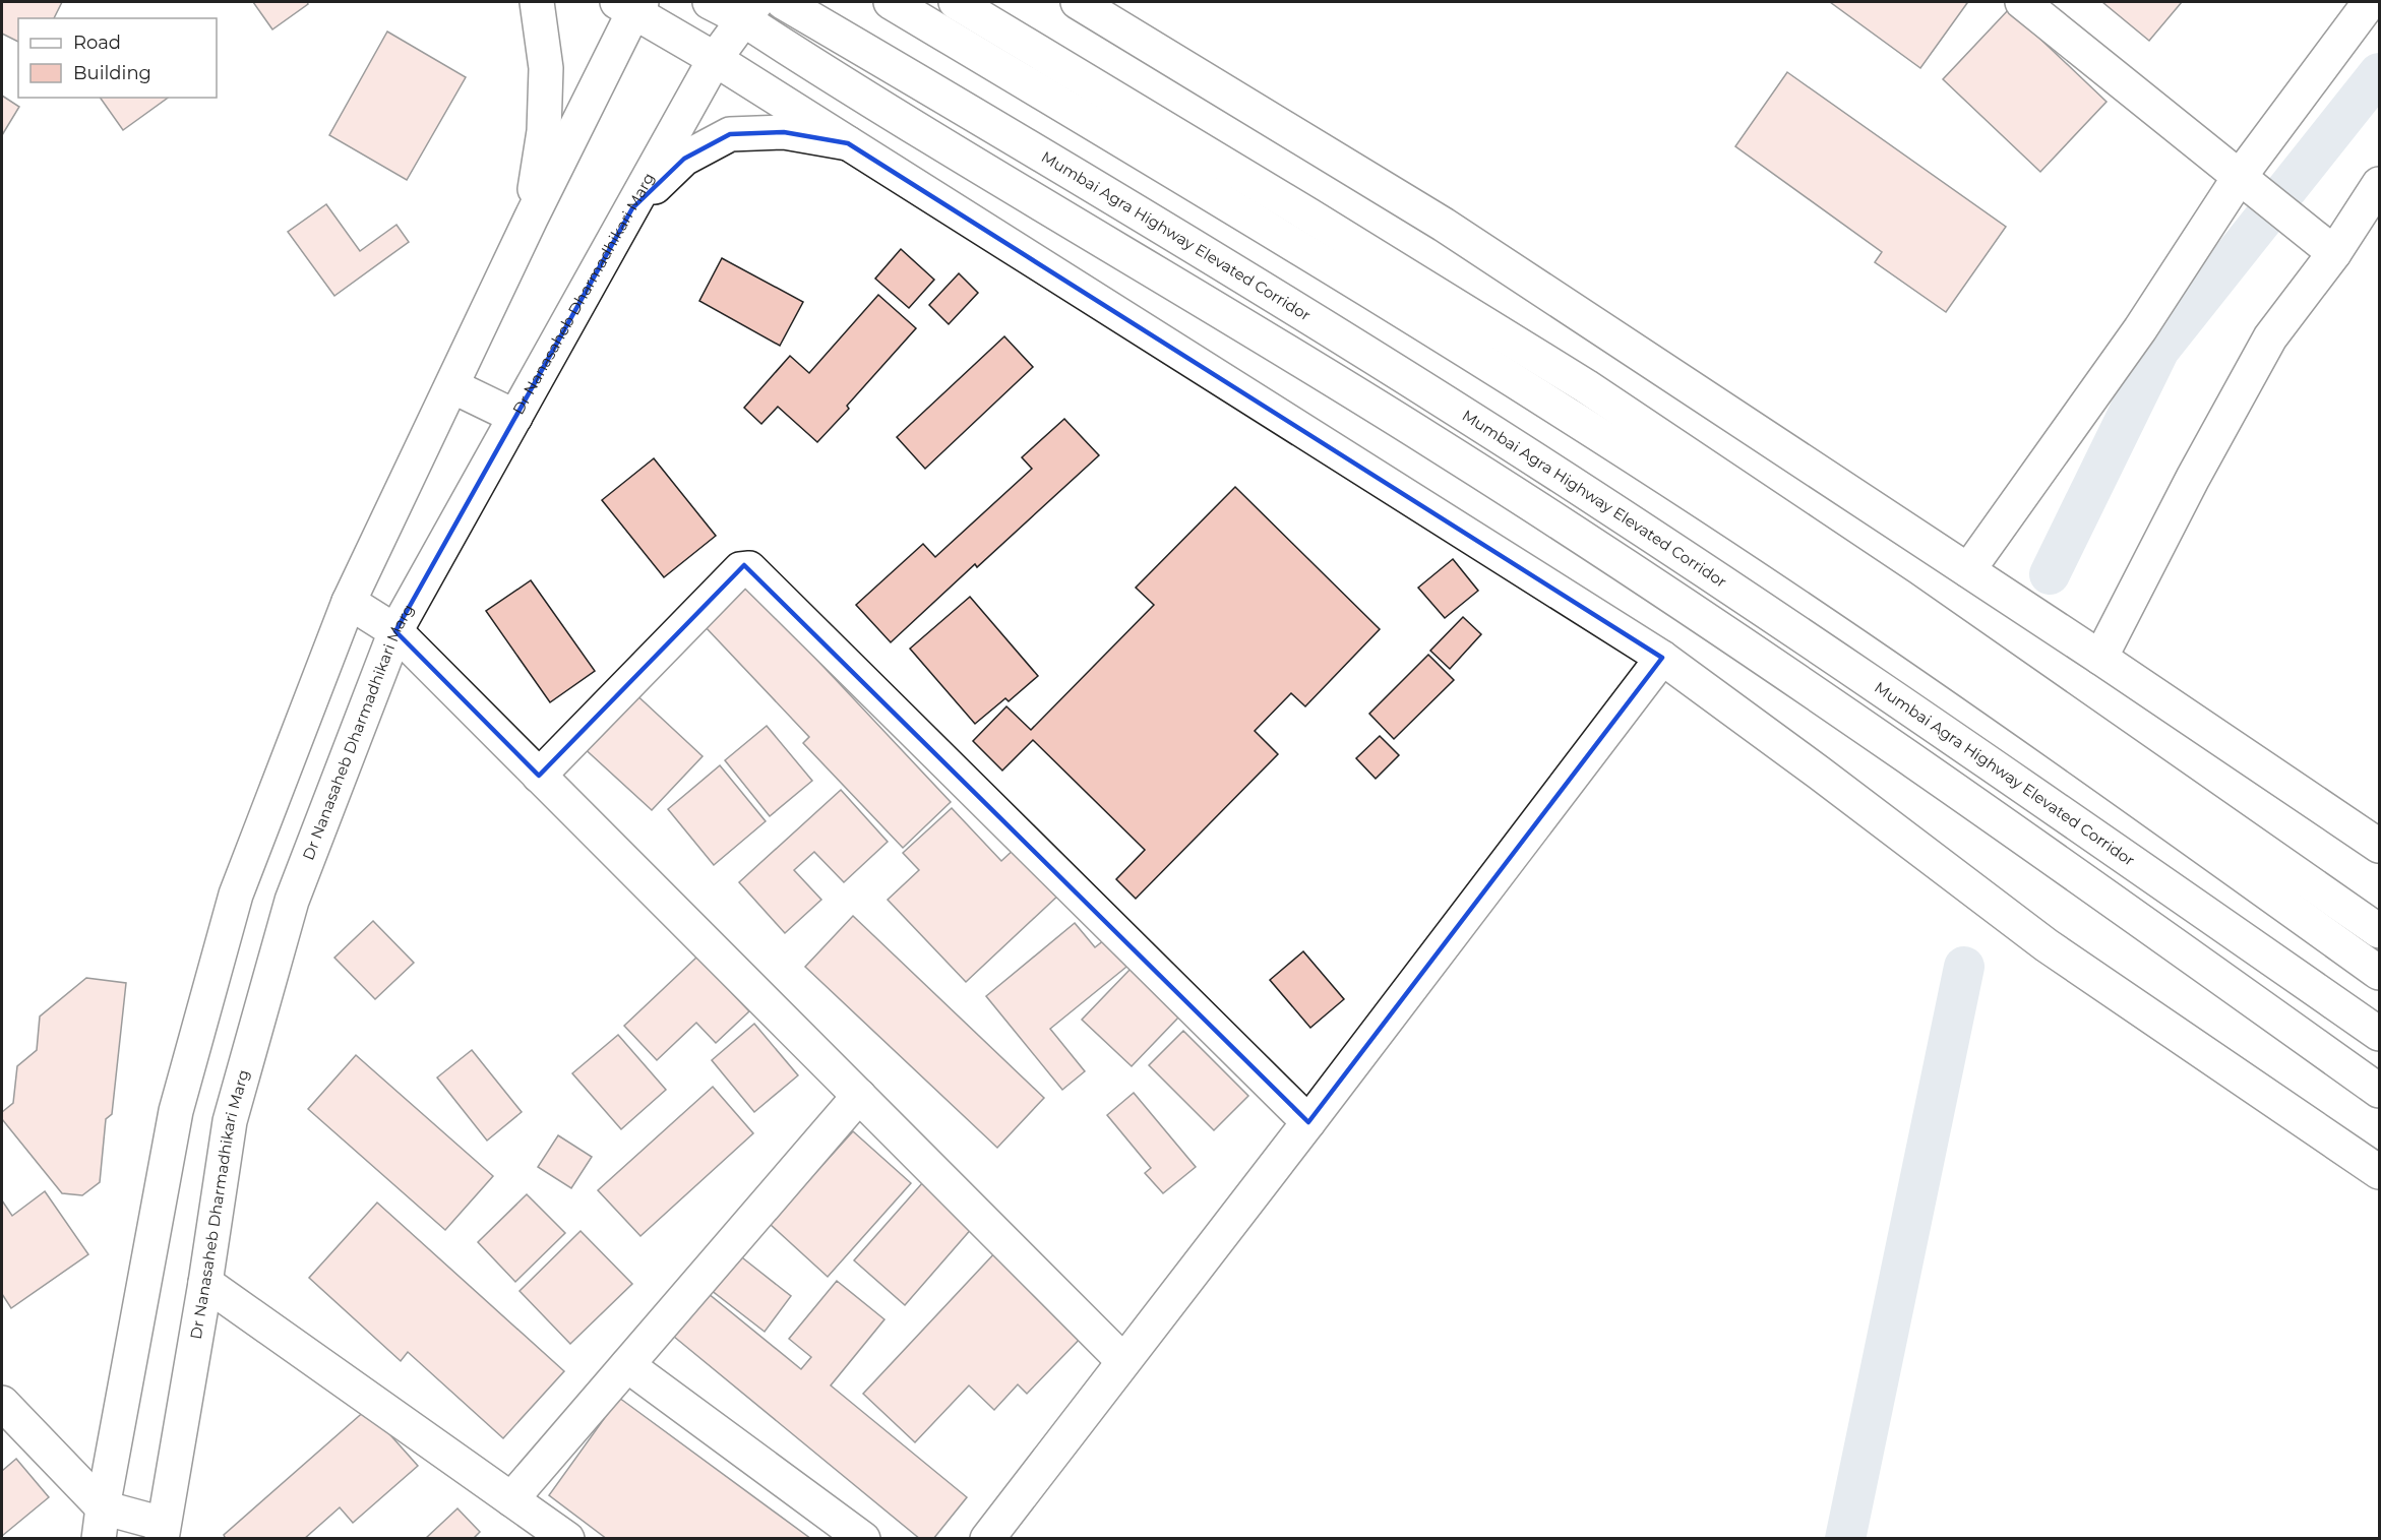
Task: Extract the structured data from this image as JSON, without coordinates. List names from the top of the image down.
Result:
{
  "streets": {
    "main road": ["Mumbai Agra Highway Elevated Corridor", "Dr Nanasaheb Dharmadhikari Marg"]
  },
  "legend": ["Road", "Building"]
}
